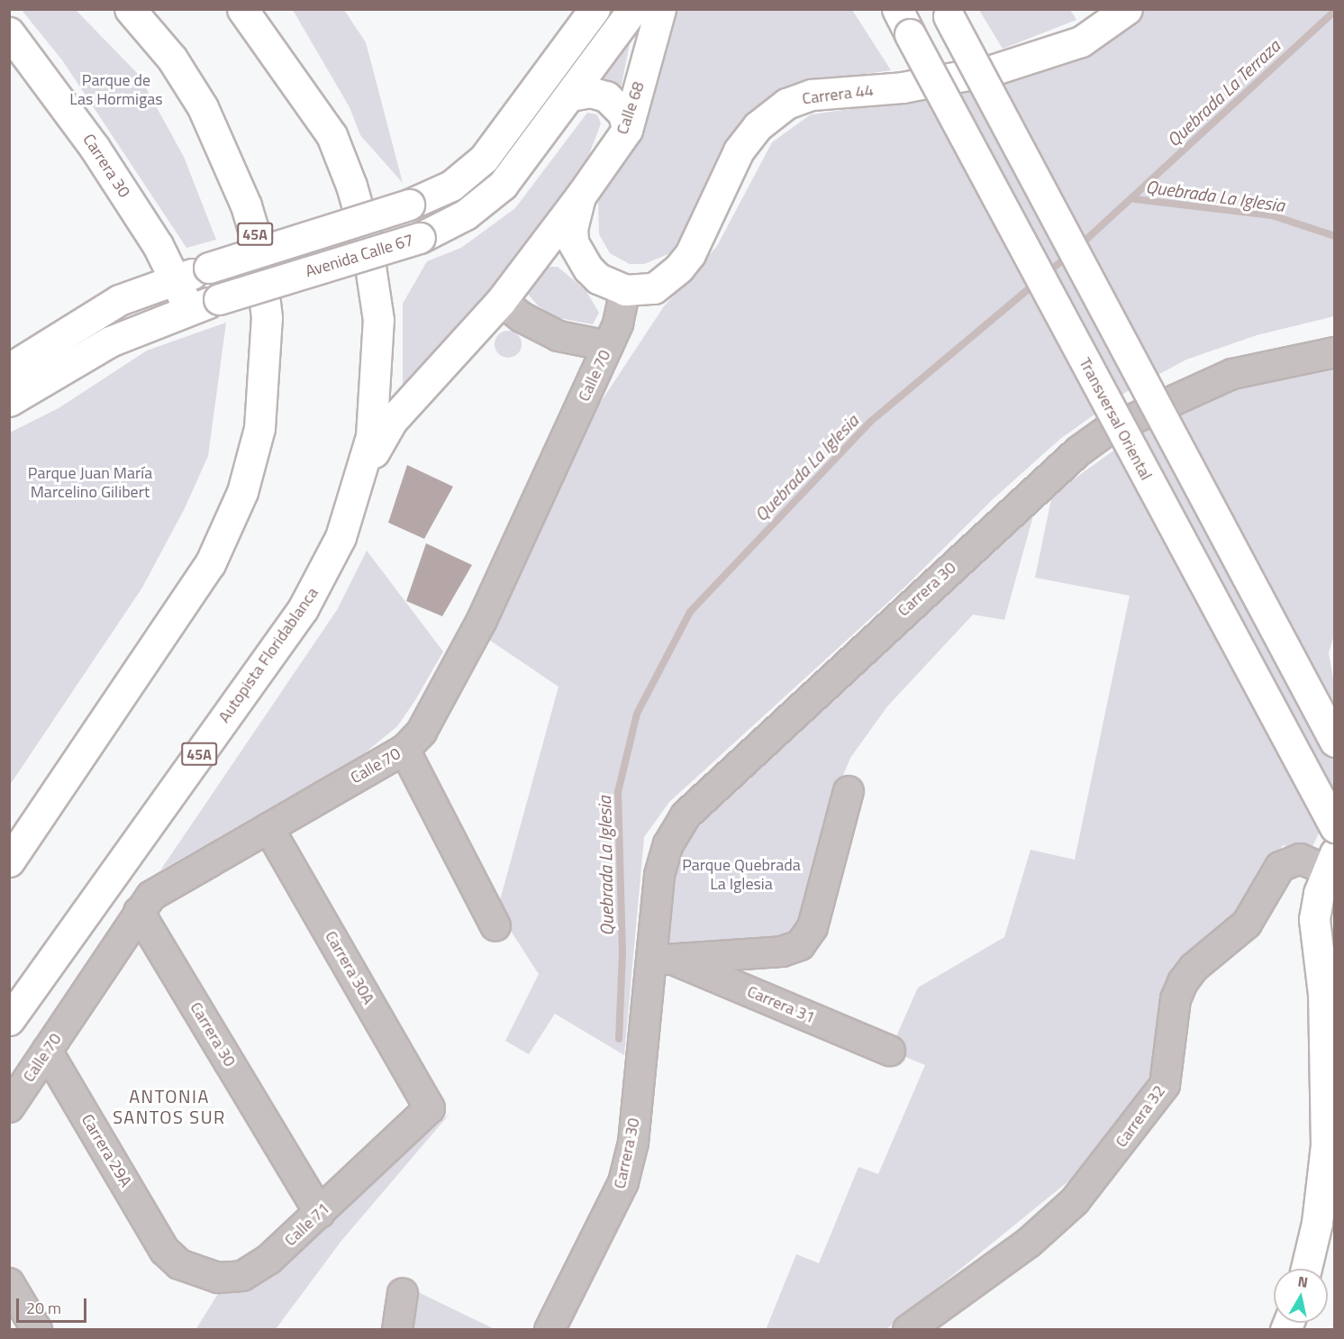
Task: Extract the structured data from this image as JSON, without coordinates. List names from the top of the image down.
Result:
{
  "streets": {
    "main road": [
      "Carrera 44",
      "Calle 68",
      "Carrera 30",
      "45A",
      "Avenida Calle 67",
      "Transversal Oriental",
      "Autopista Floridablanca"
    ],
    "street": [
      "Calle 70",
      "Carrera 30A",
      "Carrera 31",
      "Carrera 32",
      "Carrera 29A",
      "Calle 71"
    ]
  },
  "crossings": [
    ["Carrera 44", "Calle 68"],
    ["Carrera 44", "Calle 70"],
    ["Calle 68", "Autopista Floridablanca"],
    ["Carrera 30", "Avenida Calle 67"],
    ["Carrera 30", "Calle 70"],
    ["Carrera 30", "Carrera 31"],
    ["Carrera 30", "Calle 71"],
    ["Calle 70", "Carrera 30A"],
    ["Calle 70", "Carrera 29A"],
    ["Carrera 30A", "Calle 71"],
    ["Carrera 29A", "Calle 71"]
  ],
  "districts": ["ANTONIA SANTOS SUR"],
  "water": ["Quebrada La Terraza", "Quebrada La Iglesia"],
  "parks": ["Parque de Las Hormigas", "Parque Juan María Marcelino Gilibert", "Parque Quebrada La Iglesia"],
  "scale_bar": "20 m",
  "north": "top"
}
